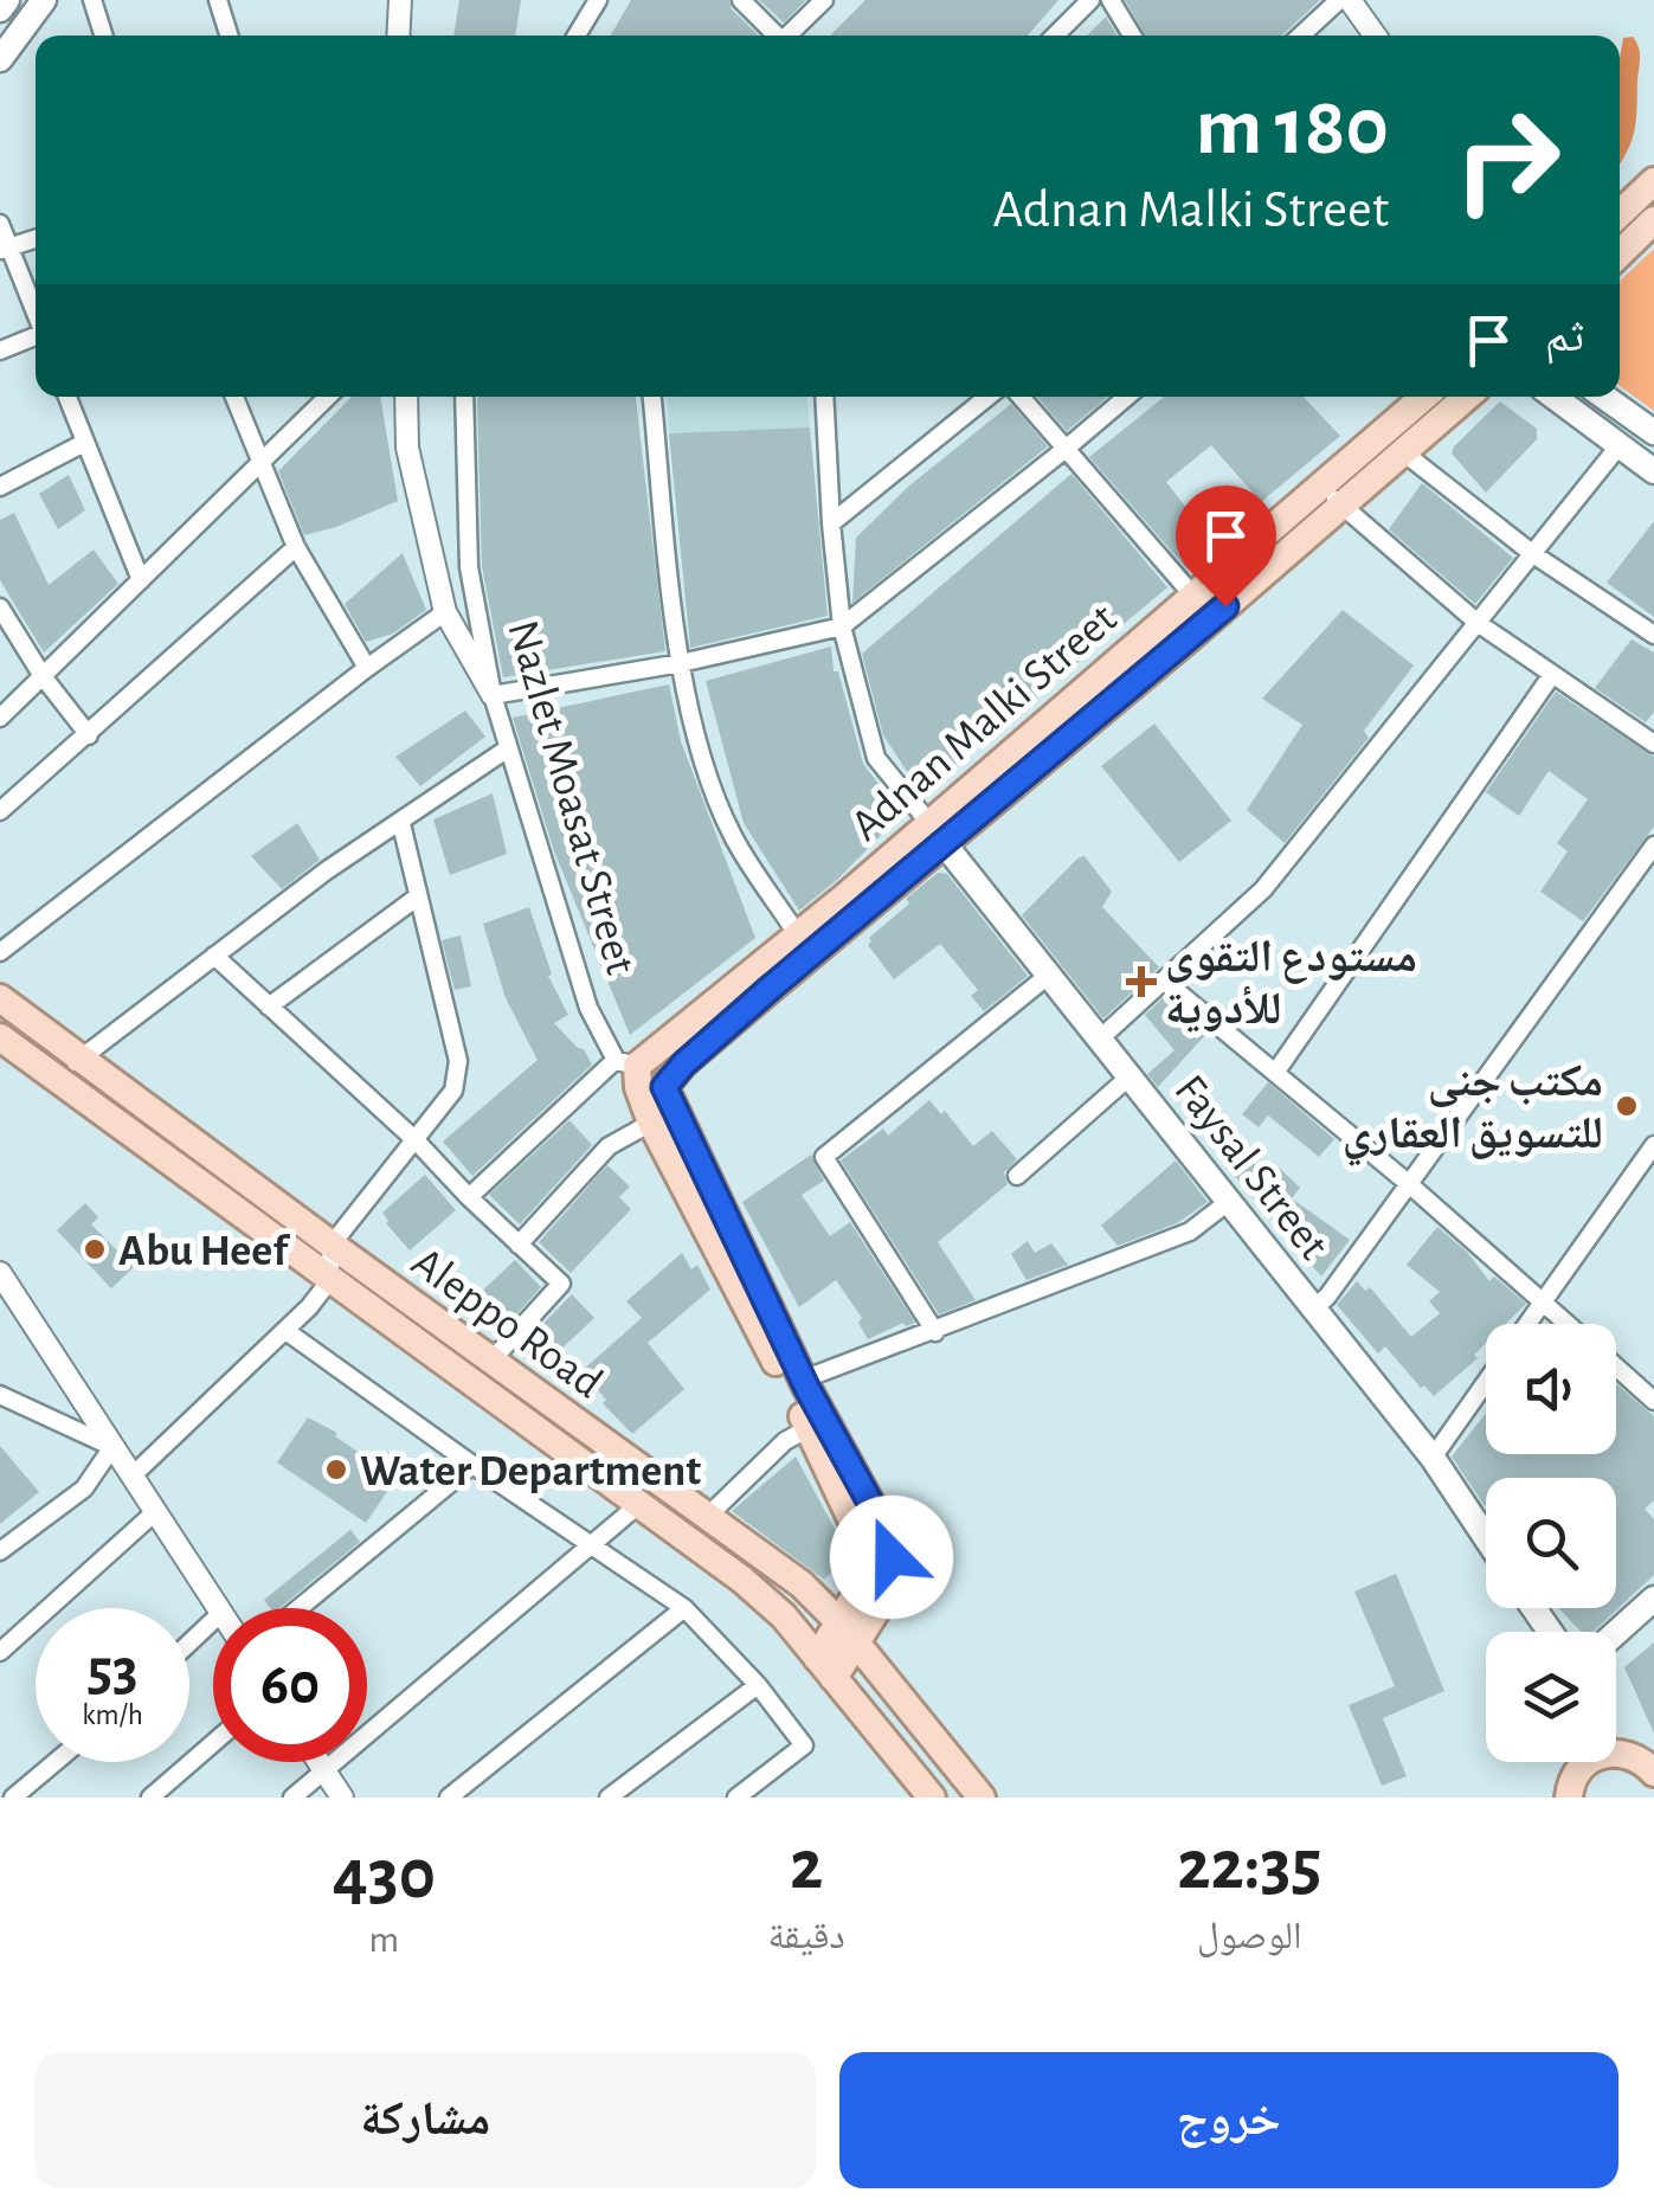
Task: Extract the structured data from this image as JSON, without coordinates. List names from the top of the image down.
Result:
{
  "streets": {
    "main road": [
      "Adnan Malki Street",
      "Nazlet Moasat Street",
      "Faysal Street",
      "Aleppo Road"
    ]
  },
  "crossings": [
    ["Adnan Malki Street", "Nazlet Moasat Street"],
    ["Adnan Malki Street", "Faysal Street"],
    ["Nazlet Moasat Street", "Aleppo Road"]
  ],
  "places": {
    "health": ["مستودع التقوى للأدوية"],
    "other": ["مكتب جنى للتسويق العقاري", "Abu Heef", "Water Department"]
  },
  "page": {
    "turn": ["180 m", "Adnan Malki Street"],
    "then": "ثم",
    "speed": "53 km/h",
    "limit": "60",
    "eta": [
      "22:35",
      "الوصول",
      "2",
      "دقيقة",
      "430",
      "m"
    ],
    "buttons": ["خروج", "مشاركة"]
  }
}
